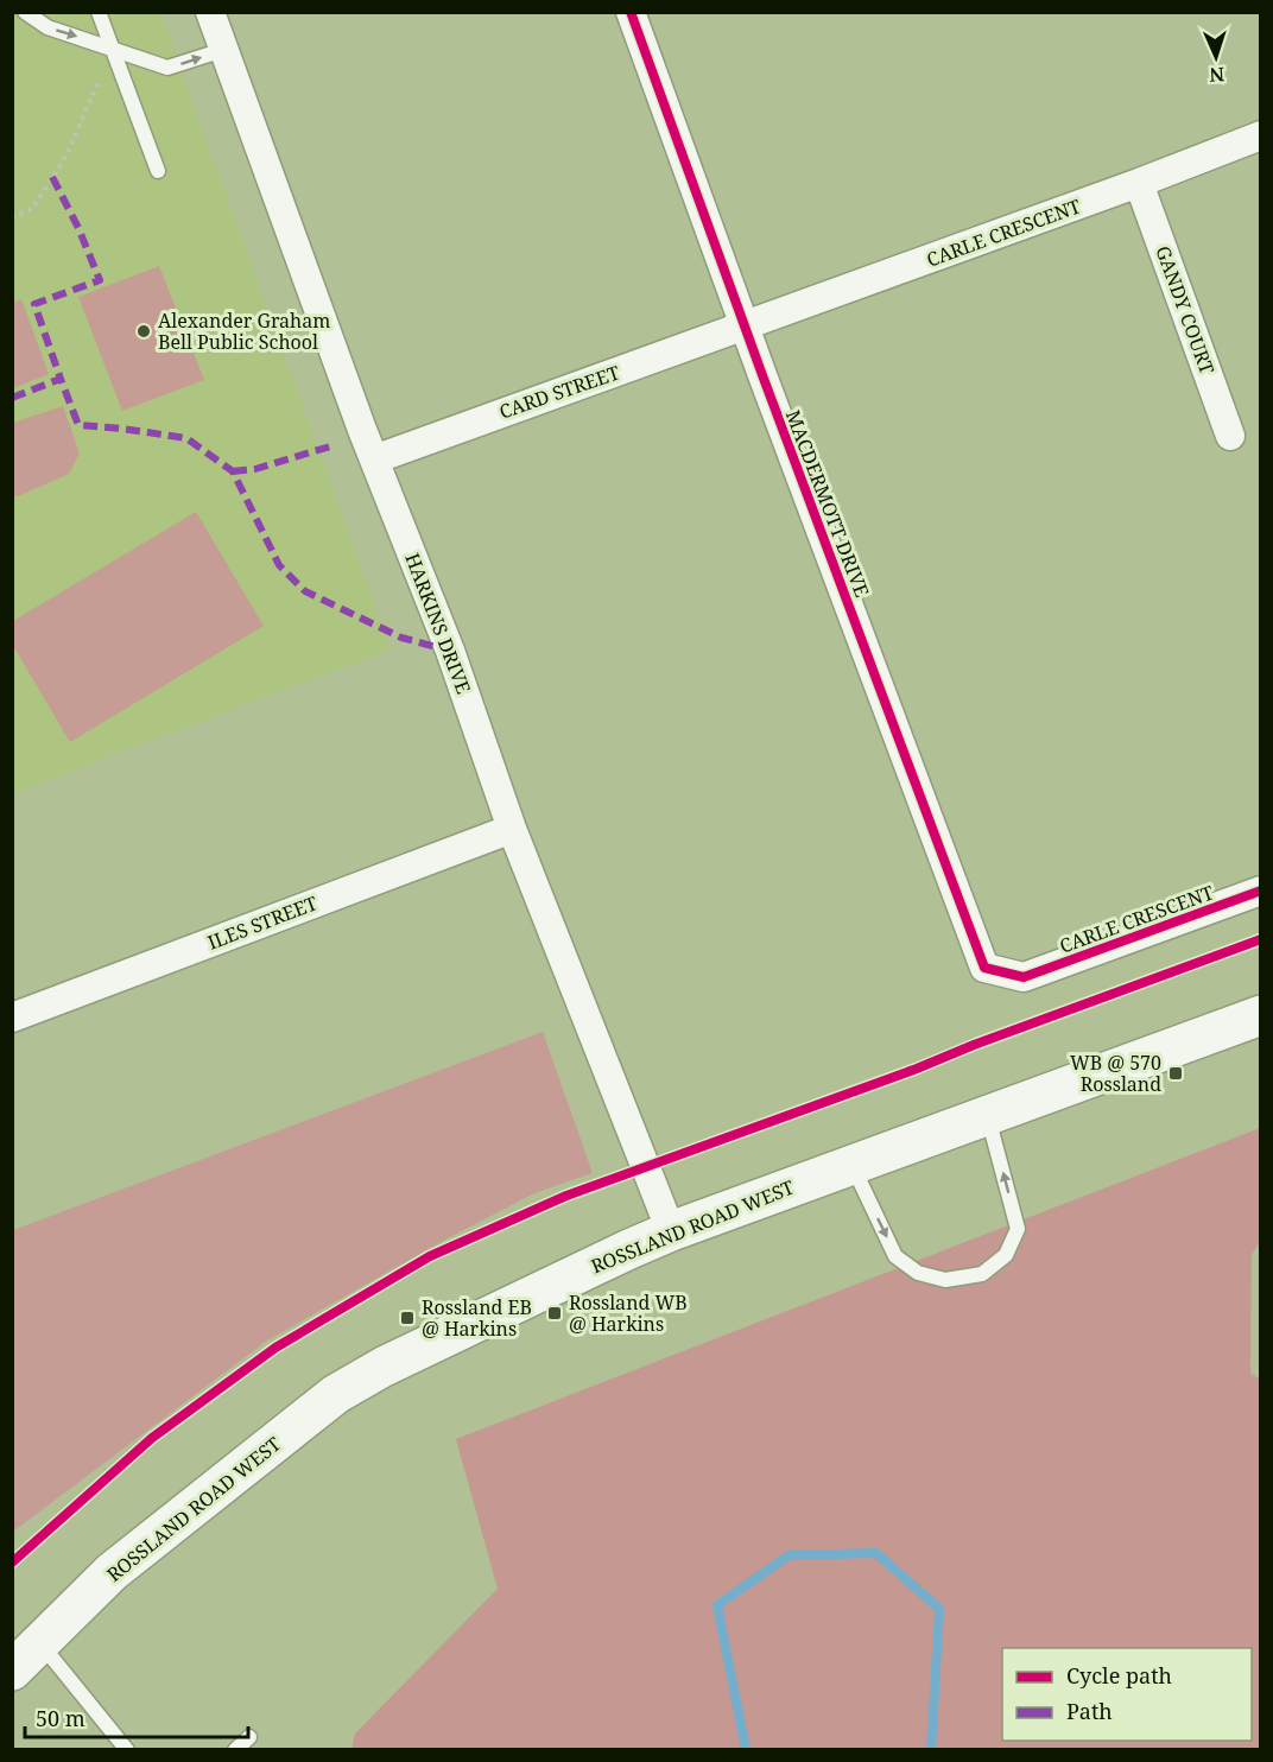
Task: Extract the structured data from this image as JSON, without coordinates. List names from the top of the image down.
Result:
{
  "streets": {
    "main road": ["ROSSLAND ROAD WEST"],
    "street": [
      "CARLE CRESCENT",
      "GANDY COURT",
      "CARD STREET",
      "MACDERMOTT DRIVE",
      "HARKINS DRIVE",
      "ILES STREET"
    ]
  },
  "crossings": [
    ["CARLE CRESCENT", "GANDY COURT"],
    ["CARLE CRESCENT", "CARD STREET"],
    ["CARLE CRESCENT", "MACDERMOTT DRIVE"],
    ["CARD STREET", "MACDERMOTT DRIVE"],
    ["CARD STREET", "HARKINS DRIVE"],
    ["HARKINS DRIVE", "ILES STREET"],
    ["HARKINS DRIVE", "ROSSLAND ROAD WEST"]
  ],
  "places": {
    "other": ["Alexander Graham Bell Public School"],
    "transit": ["WB @ 570 Rossland", "Rossland WB @ Harkins", "Rossland EB @ Harkins"]
  },
  "legend": ["Cycle path", "Path"],
  "scale_bar": "50 m",
  "north": "bottom"
}
